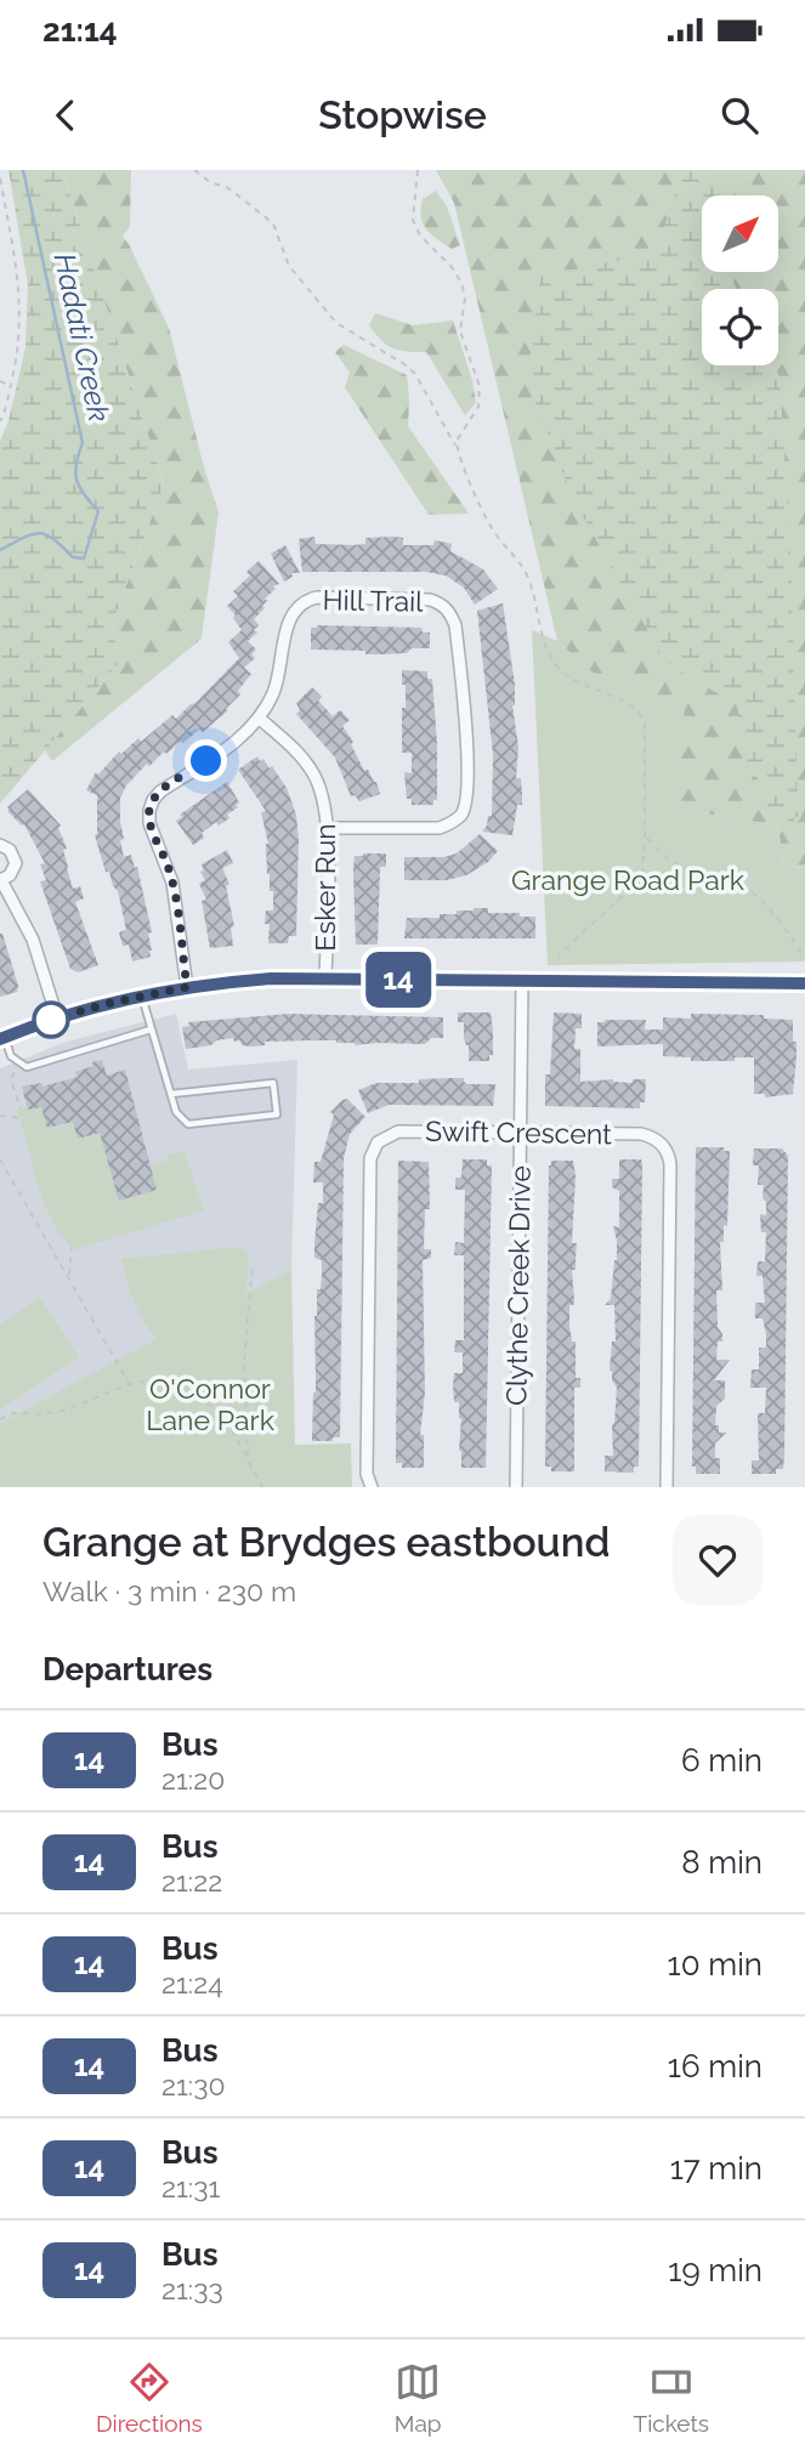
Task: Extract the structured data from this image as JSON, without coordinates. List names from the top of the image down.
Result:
{
  "streets": {
    "street": [
      "Hill Trail",
      "Esker Run",
      "Swift Crescent",
      "Clythe Creek Drive"
    ]
  },
  "crossings": [
    ["Hill Trail", "Esker Run"],
    ["Swift Crescent", "Clythe Creek Drive"]
  ],
  "water": ["Hadati Creek"],
  "parks": ["Grange Road Park", "O'Connor Lane Park"],
  "lines": ["bus line 14"],
  "north": "top right",
  "page": {
    "status": "21:14",
    "header": "Stopwise",
    "on_map": "14",
    "heading": [
      ["Grange at Brydges eastbound", "Walk · 3 min · 230 m"],
      "Departures"
    ],
    "list": [
      {
        "mark": "14",
        "name": "Bus",
        "note": "21:20",
        "value": "6 min"
      },
      {
        "mark": "14",
        "name": "Bus",
        "note": "21:22",
        "value": "8 min"
      },
      {
        "mark": "14",
        "name": "Bus",
        "note": "21:24",
        "value": "10 min"
      },
      {
        "mark": "14",
        "name": "Bus",
        "note": "21:30",
        "value": "16 min"
      },
      {
        "mark": "14",
        "name": "Bus",
        "note": "21:31",
        "value": "17 min"
      },
      {
        "mark": "14",
        "name": "Bus",
        "note": "21:33",
        "value": "19 min"
      }
    ],
    "tabs": ["Directions", "Map", "Tickets"]
  }
}
